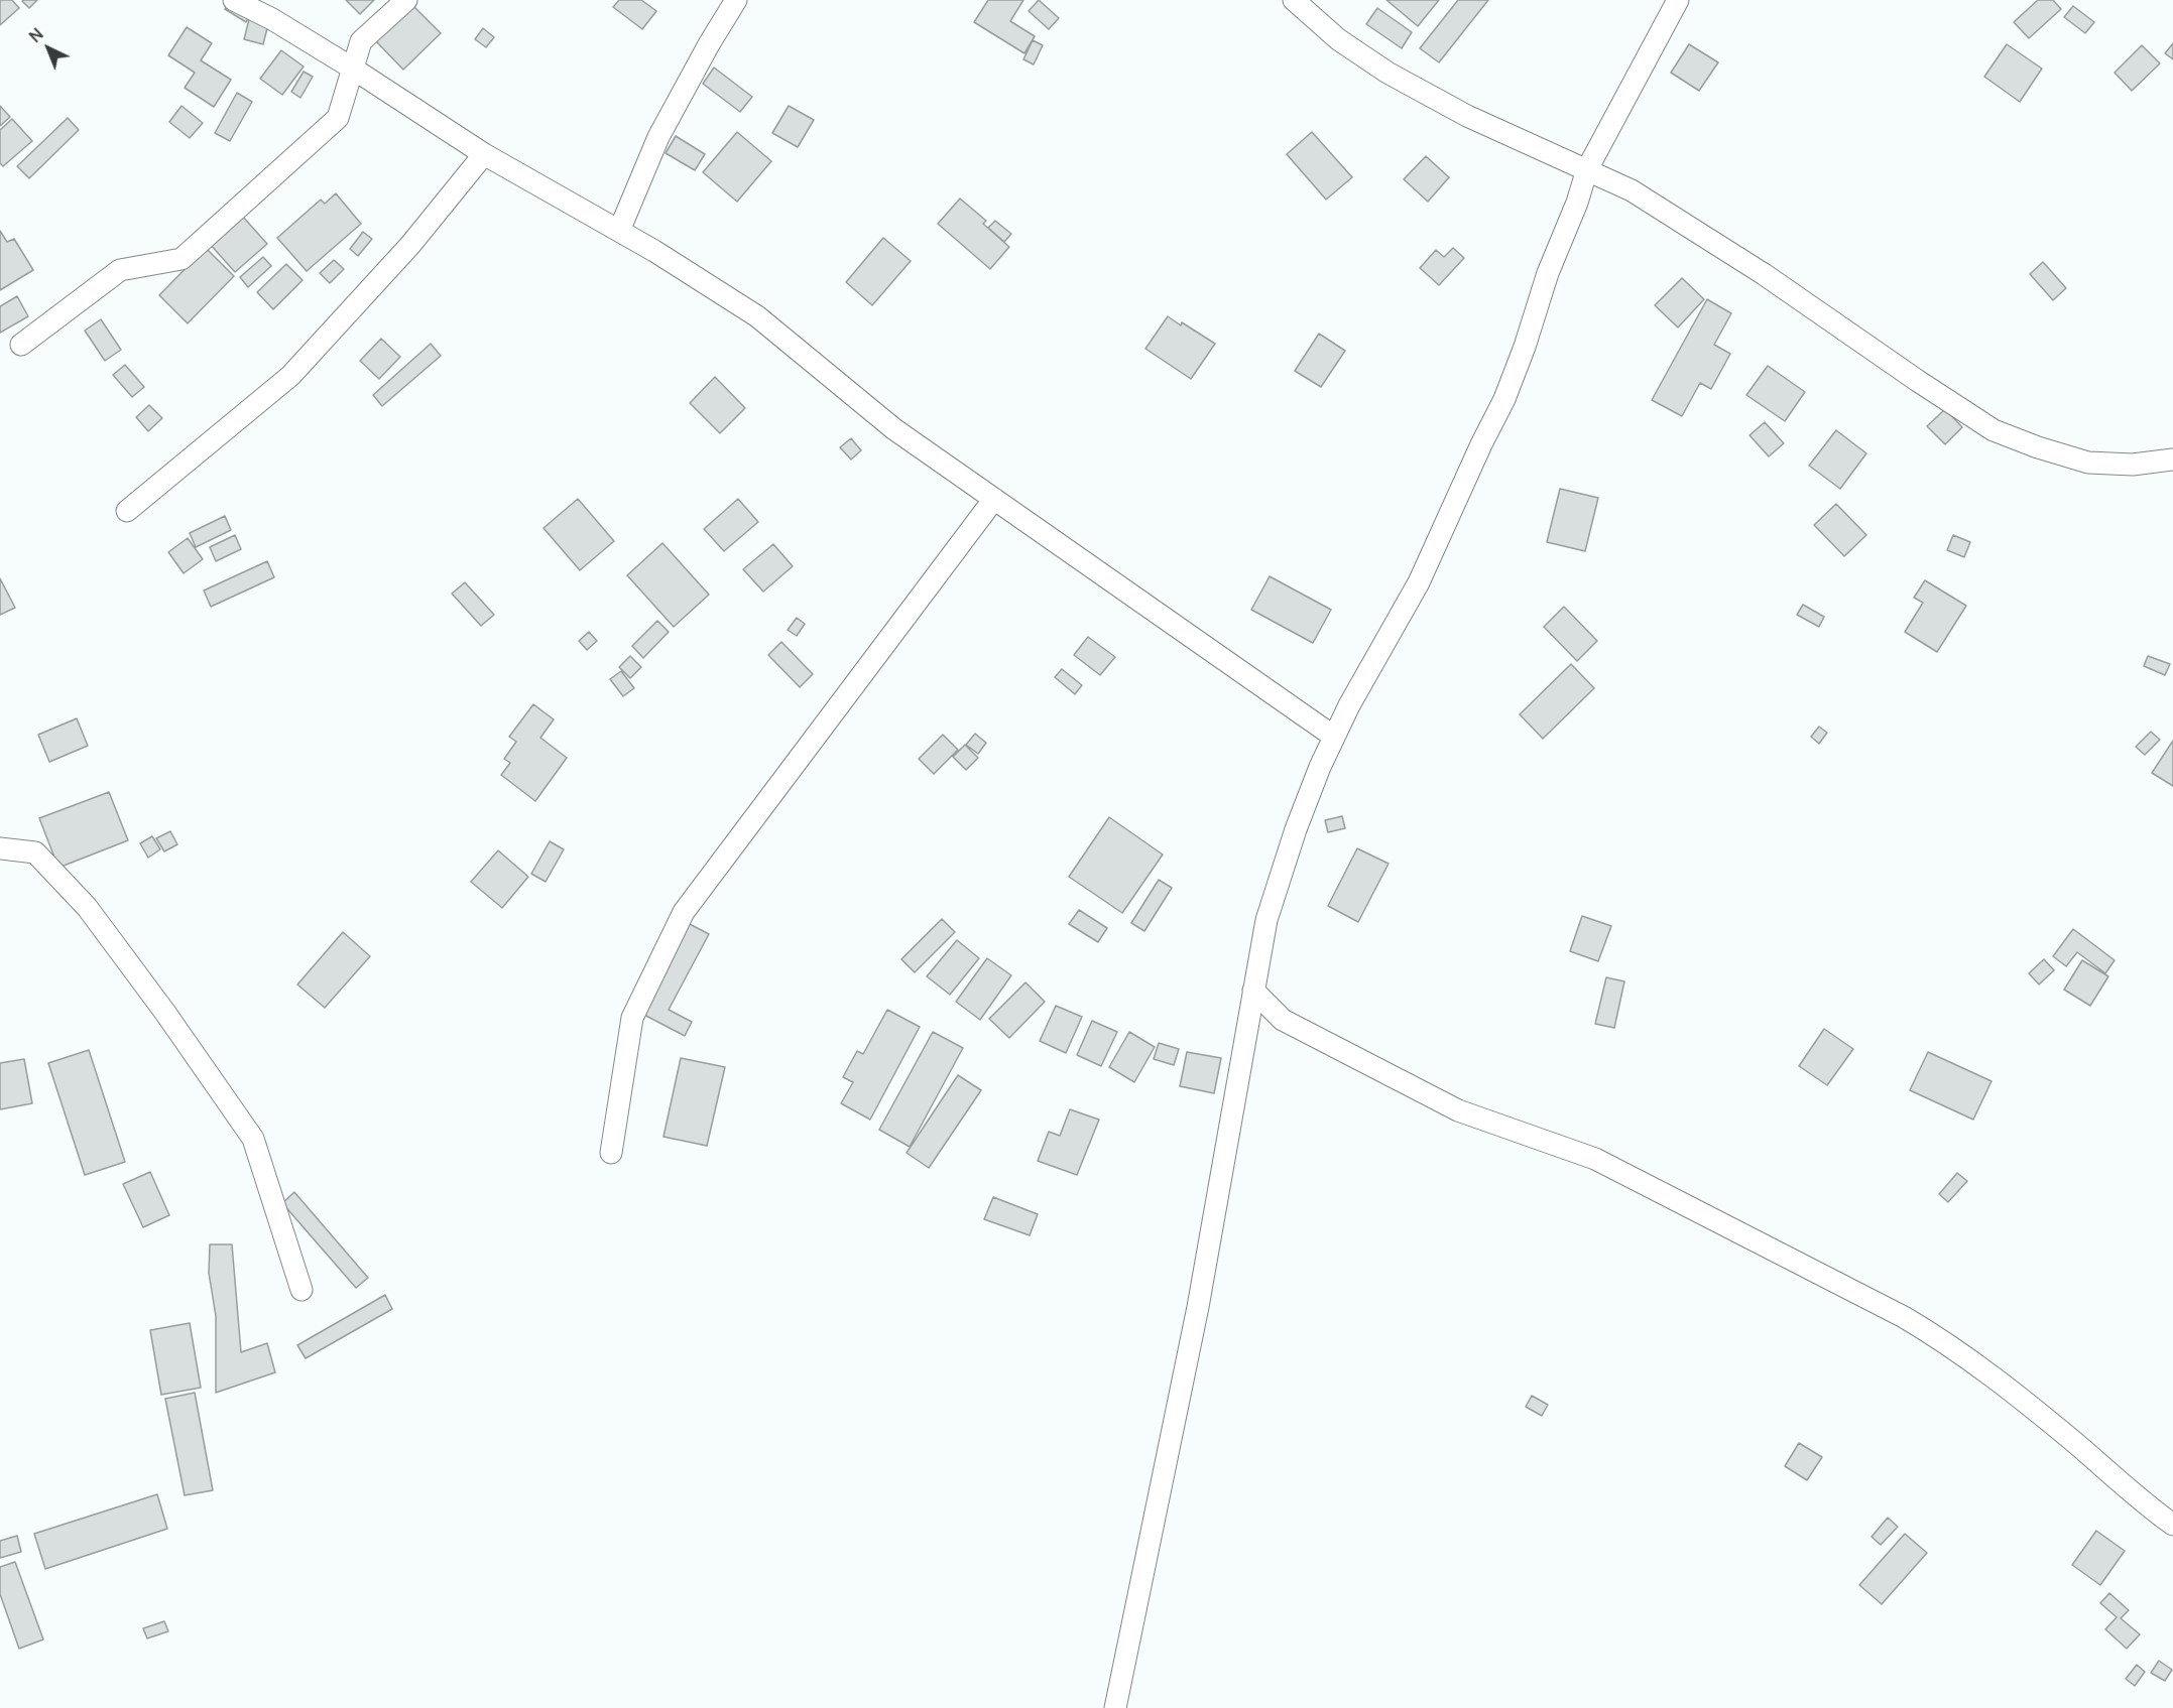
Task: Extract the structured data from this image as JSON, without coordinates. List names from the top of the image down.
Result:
{
  "north": "top left"
}
